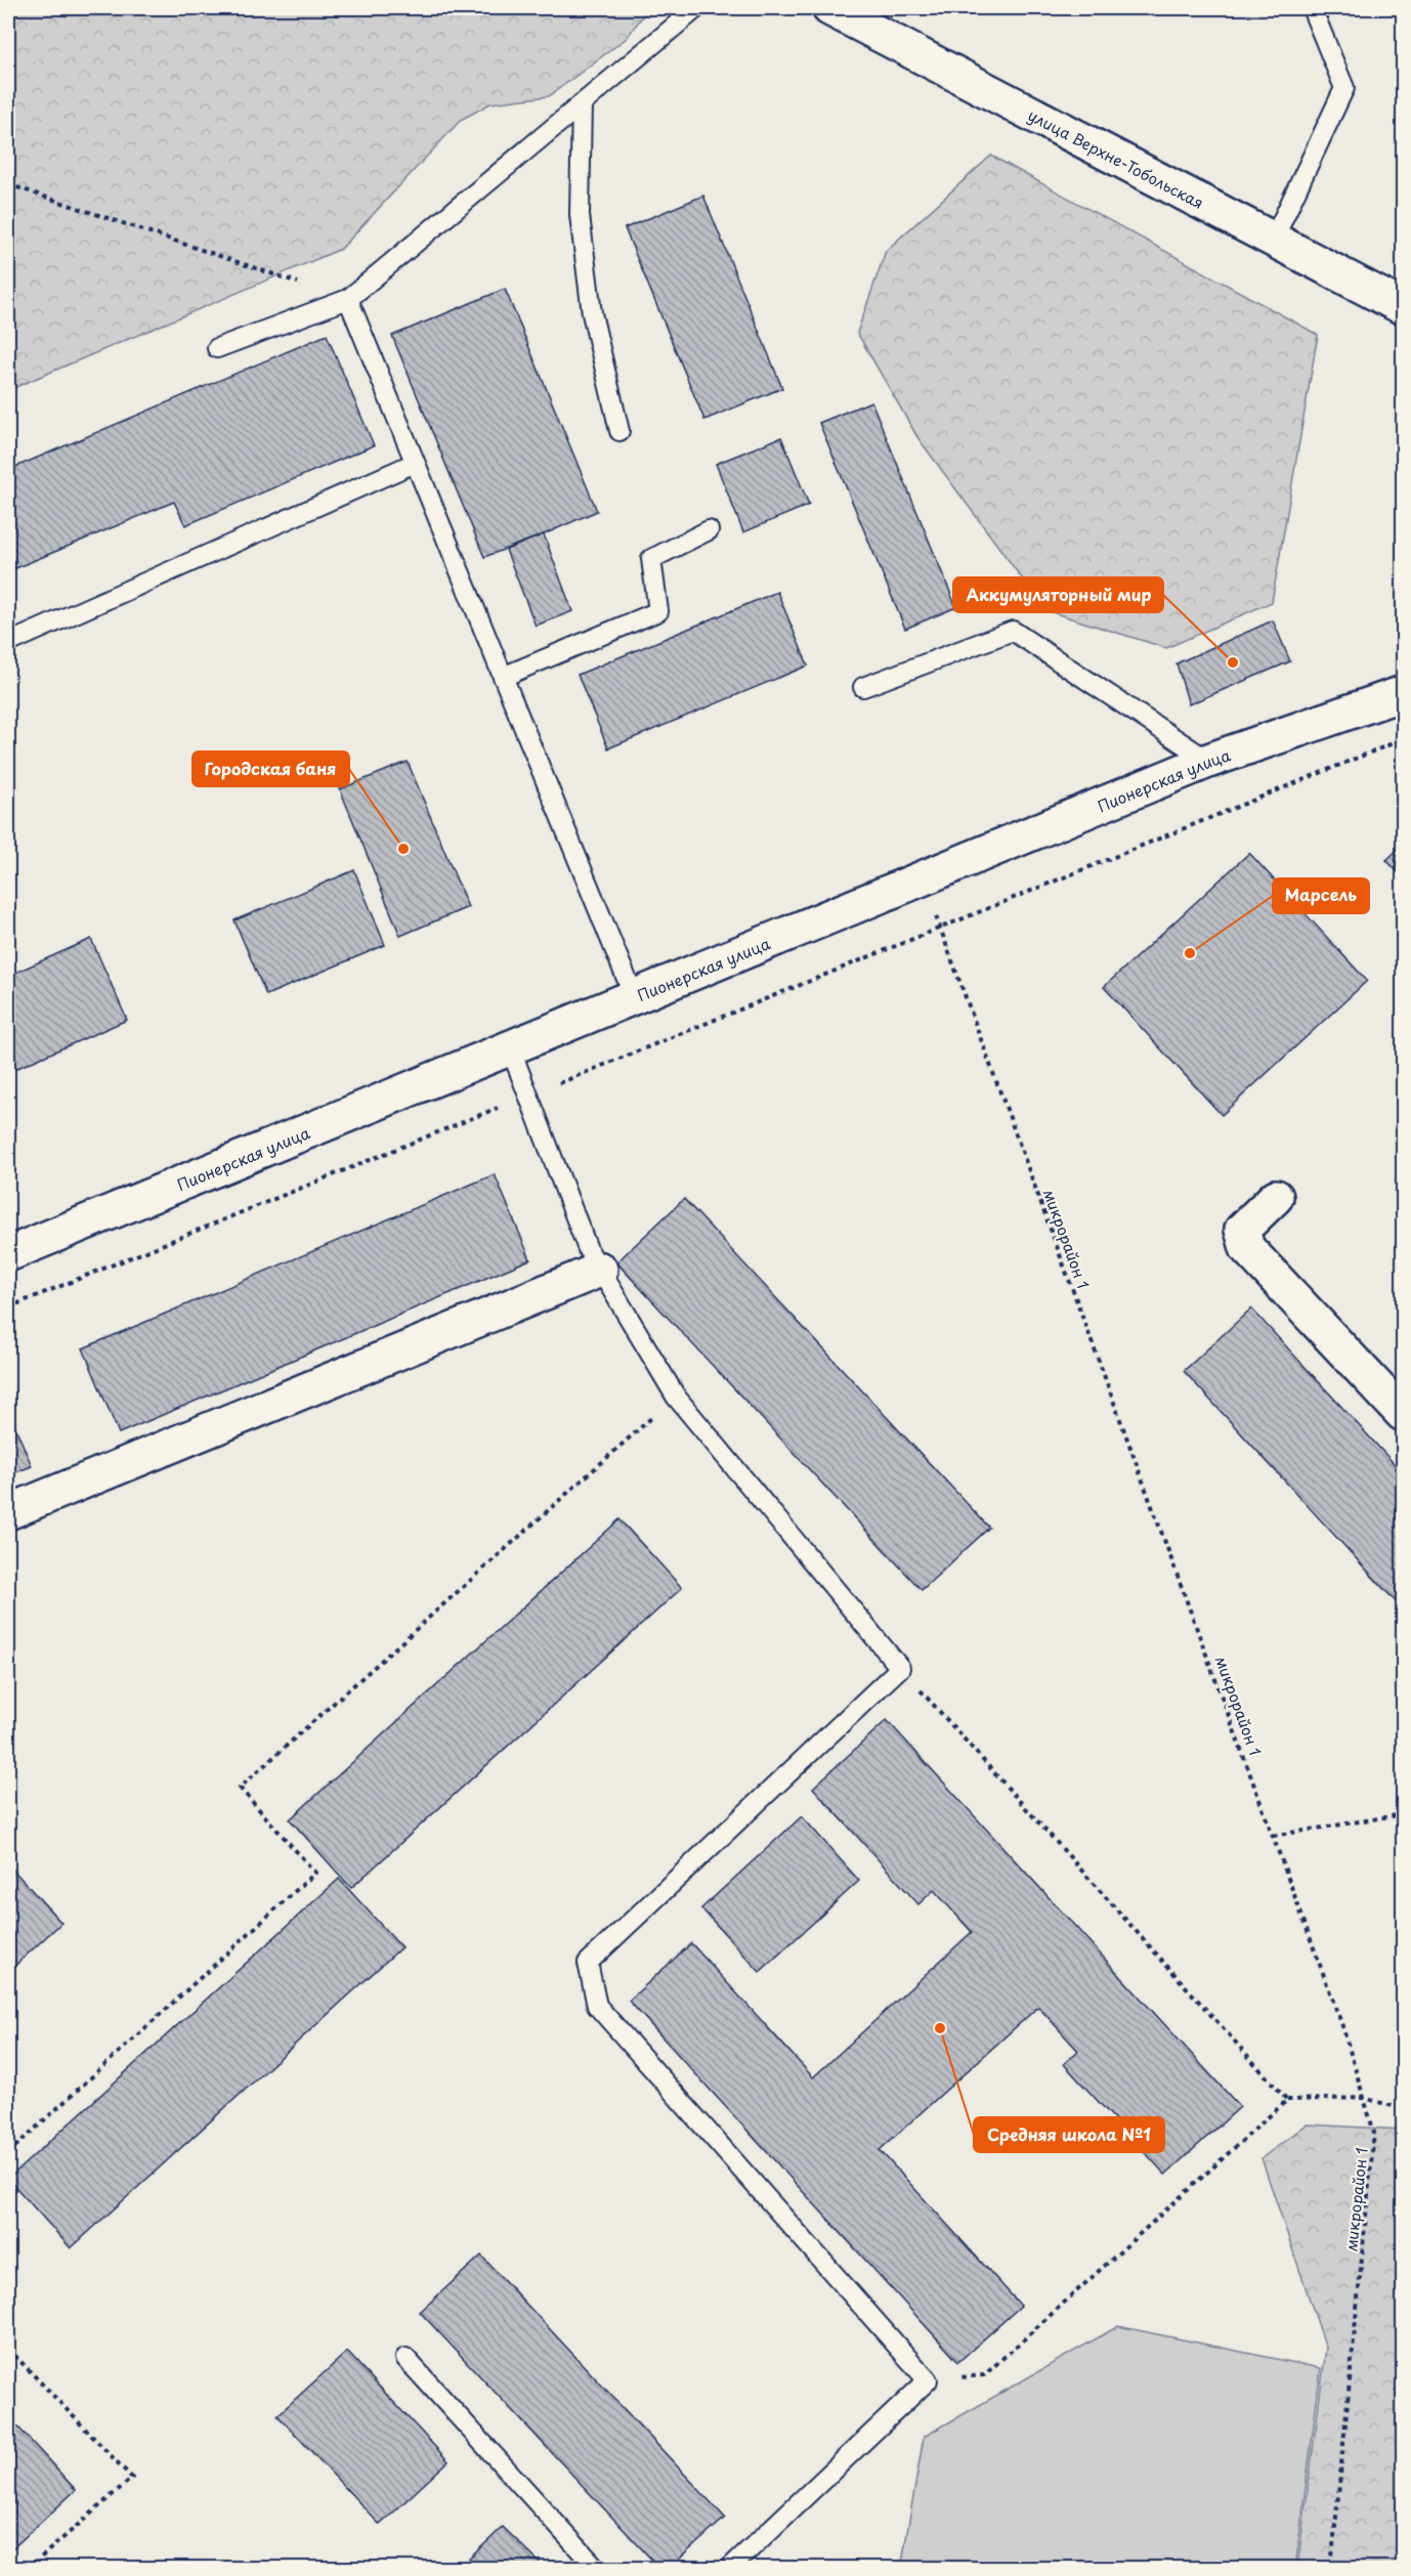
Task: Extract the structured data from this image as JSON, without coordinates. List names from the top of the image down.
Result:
{
  "streets": {
    "street": ["улица Верхне-Тобольская", "Пионерская улица"],
    "path": ["микрорайон 1"]
  },
  "crossings": [
    ["Пионерская улица", "микрорайон 1"]
  ],
  "places": [
    "Аккумуляторный мир",
    "Городская баня",
    "Марсель",
    "Средняя школа №1"
  ]
}
